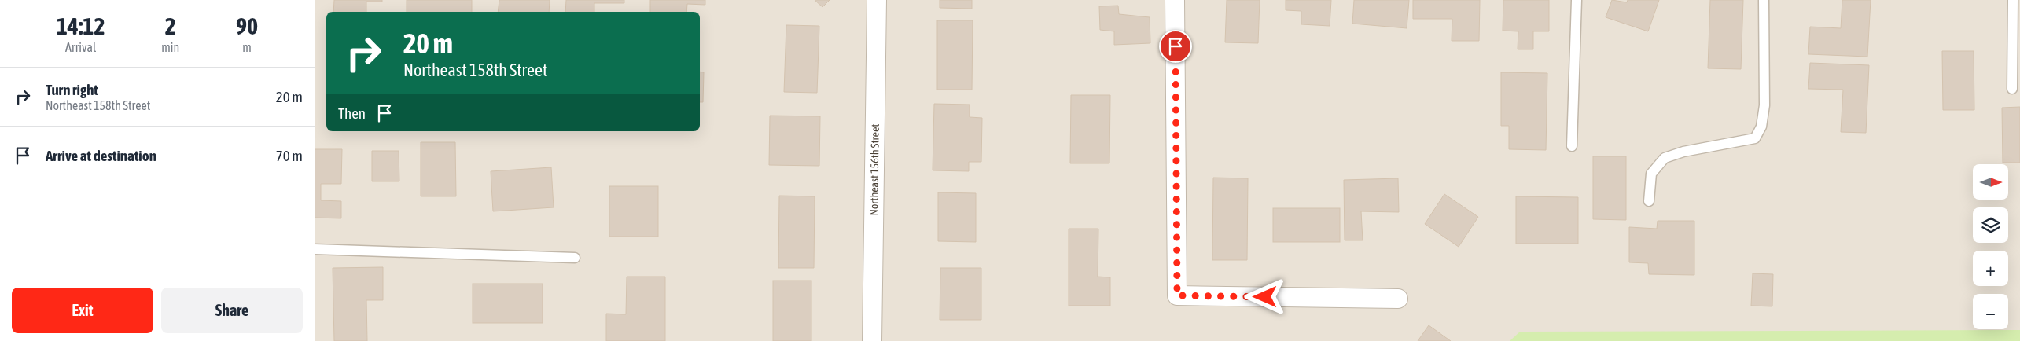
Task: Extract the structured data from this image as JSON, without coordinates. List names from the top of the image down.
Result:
{
  "streets": {
    "street": ["Northeast 156th Street"]
  },
  "north": "right",
  "page": {
    "eta": [
      "14:12",
      "Arrival",
      "2",
      "min",
      "90",
      "m"
    ],
    "turn": ["20 m", "Northeast 158th Street"],
    "list": [
      {
        "name": "Turn right",
        "note": "Northeast 158th Street",
        "value": "20 m"
      },
      {
        "name": "Arrive at destination",
        "value": "70 m"
      }
    ],
    "then": "Then",
    "map_buttons": ["+", "−"],
    "buttons": ["Exit", "Share"]
  }
}
